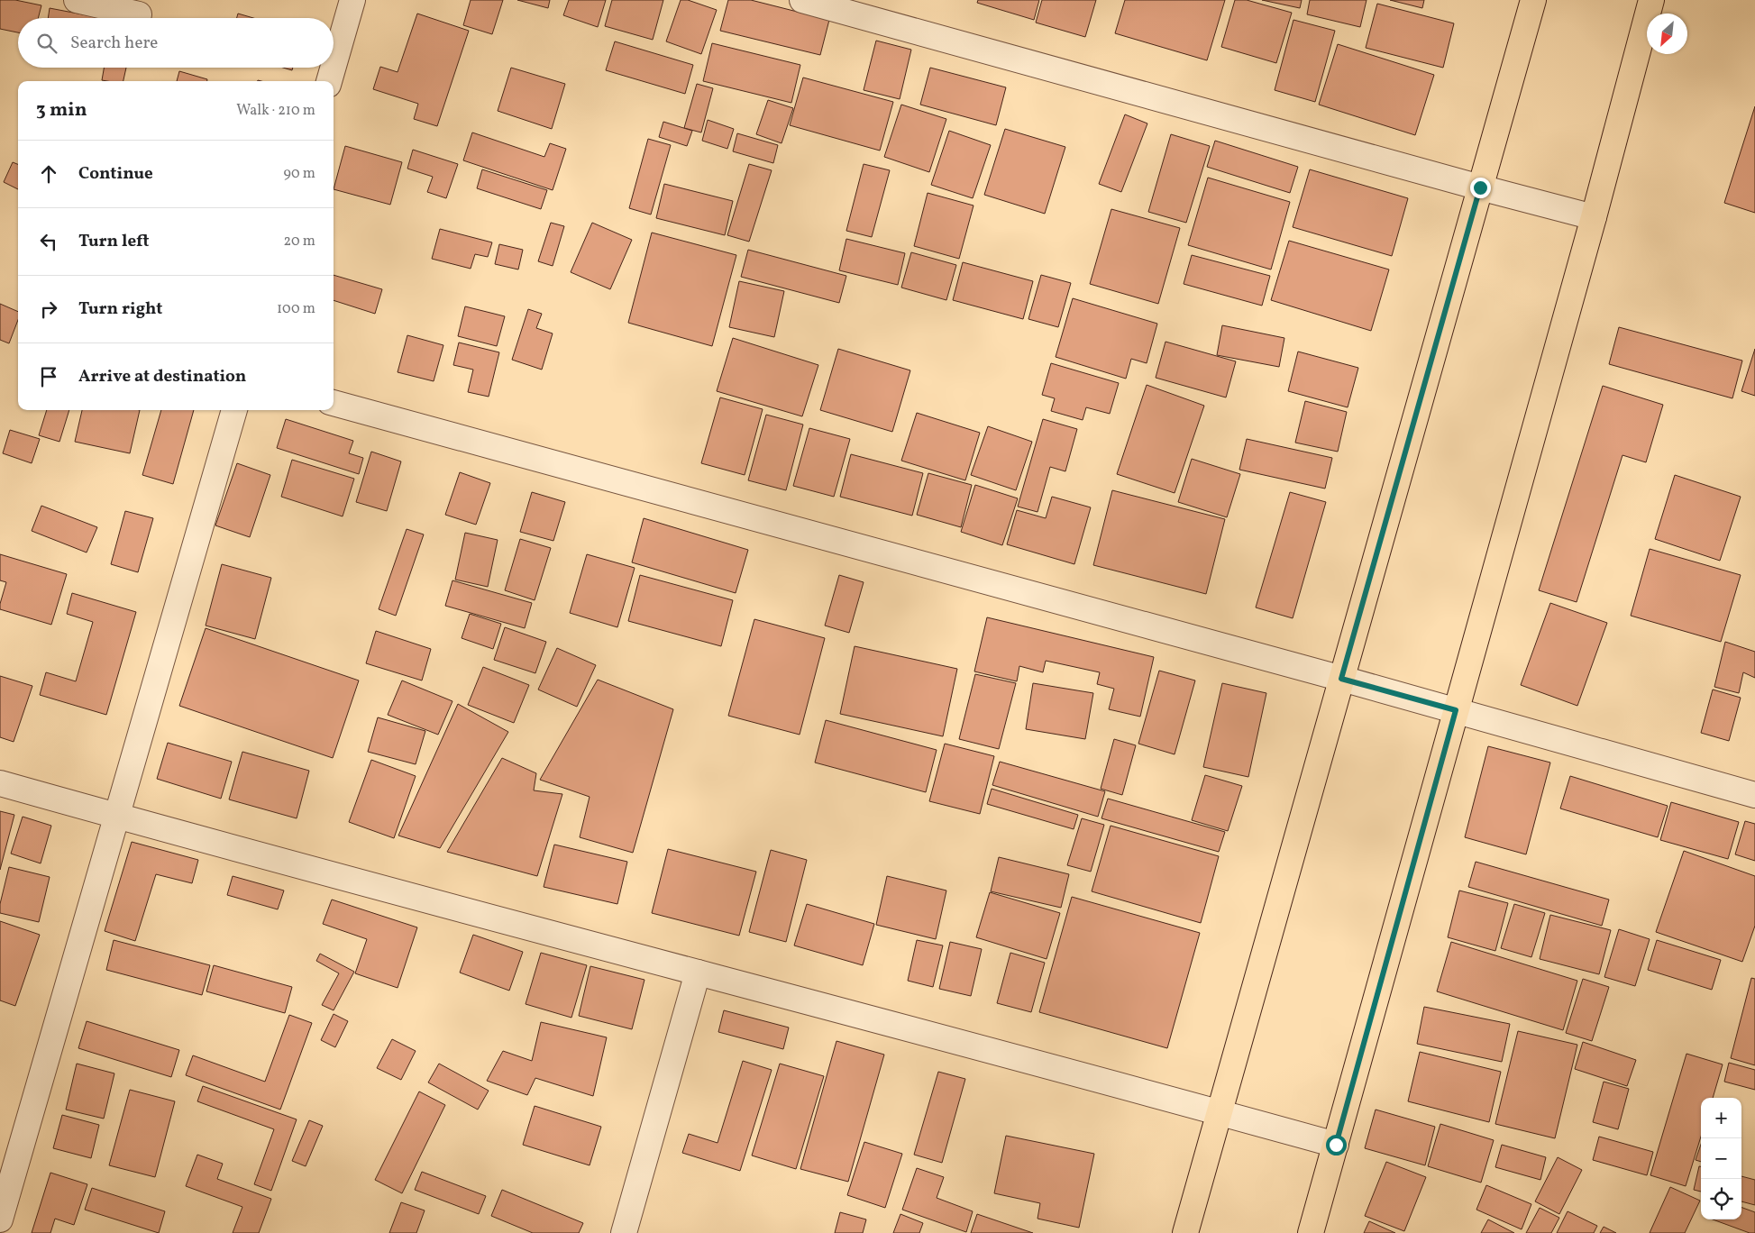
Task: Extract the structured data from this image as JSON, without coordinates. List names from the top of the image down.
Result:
{
  "north": "bottom left",
  "page": {
    "search": "Search here",
    "heading": ["3 min", "Walk · 210 m"],
    "list": [
      ["Continue", "90 m"],
      ["Turn left", "20 m"],
      ["Turn right", "100 m"],
      "Arrive at destination"
    ],
    "map_buttons": ["+", "−"]
  }
}
